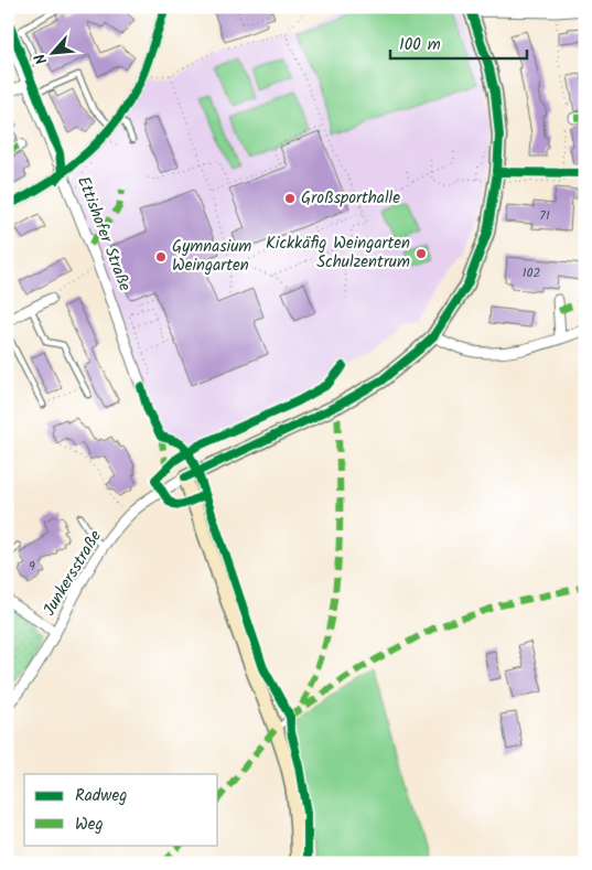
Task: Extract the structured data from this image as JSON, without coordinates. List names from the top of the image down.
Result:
{
  "streets": {
    "street": ["Ettishofer Straße", "Junkersstraße"]
  },
  "places": ["Großsporthalle", "Kickkäfig Weingarten Schulzentrum", "Gymnasium Weingarten"],
  "house_numbers": ["71", "102", "9"],
  "legend": ["Radweg", "Weg"],
  "scale_bar": "100 m",
  "north": "bottom left"
}
